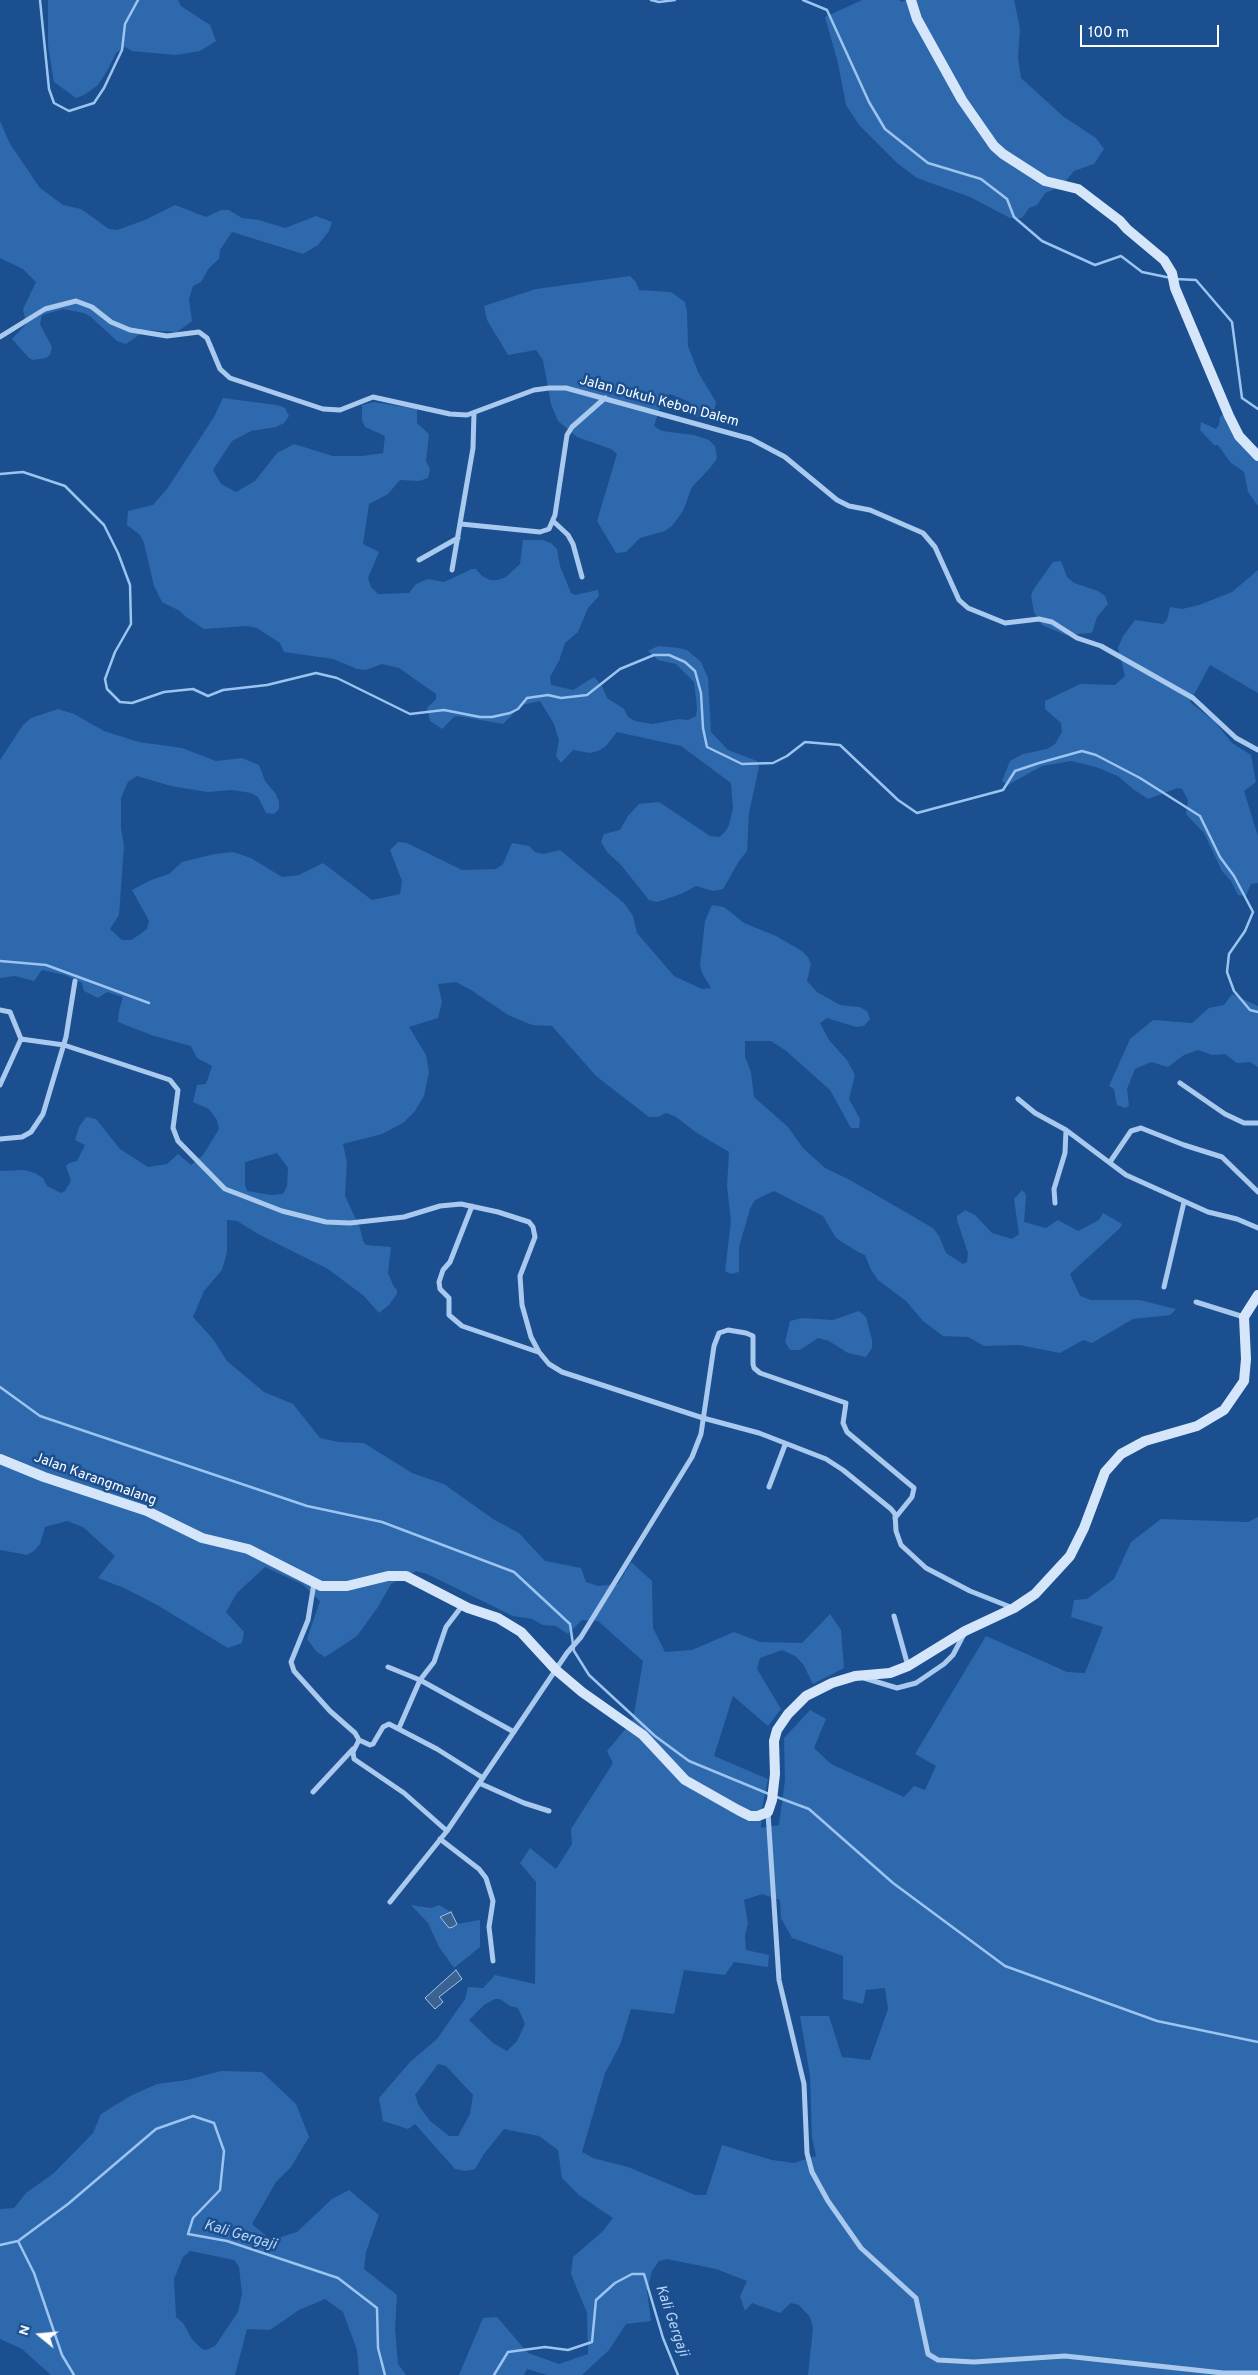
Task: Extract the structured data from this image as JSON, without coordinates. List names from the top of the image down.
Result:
{
  "streets": {
    "street": ["Jalan Dukuh Kebon Dalem", "Jalan Karangmalang"]
  },
  "water": ["Kali Gergaji"],
  "scale_bar": "100 m",
  "north": "left"
}
